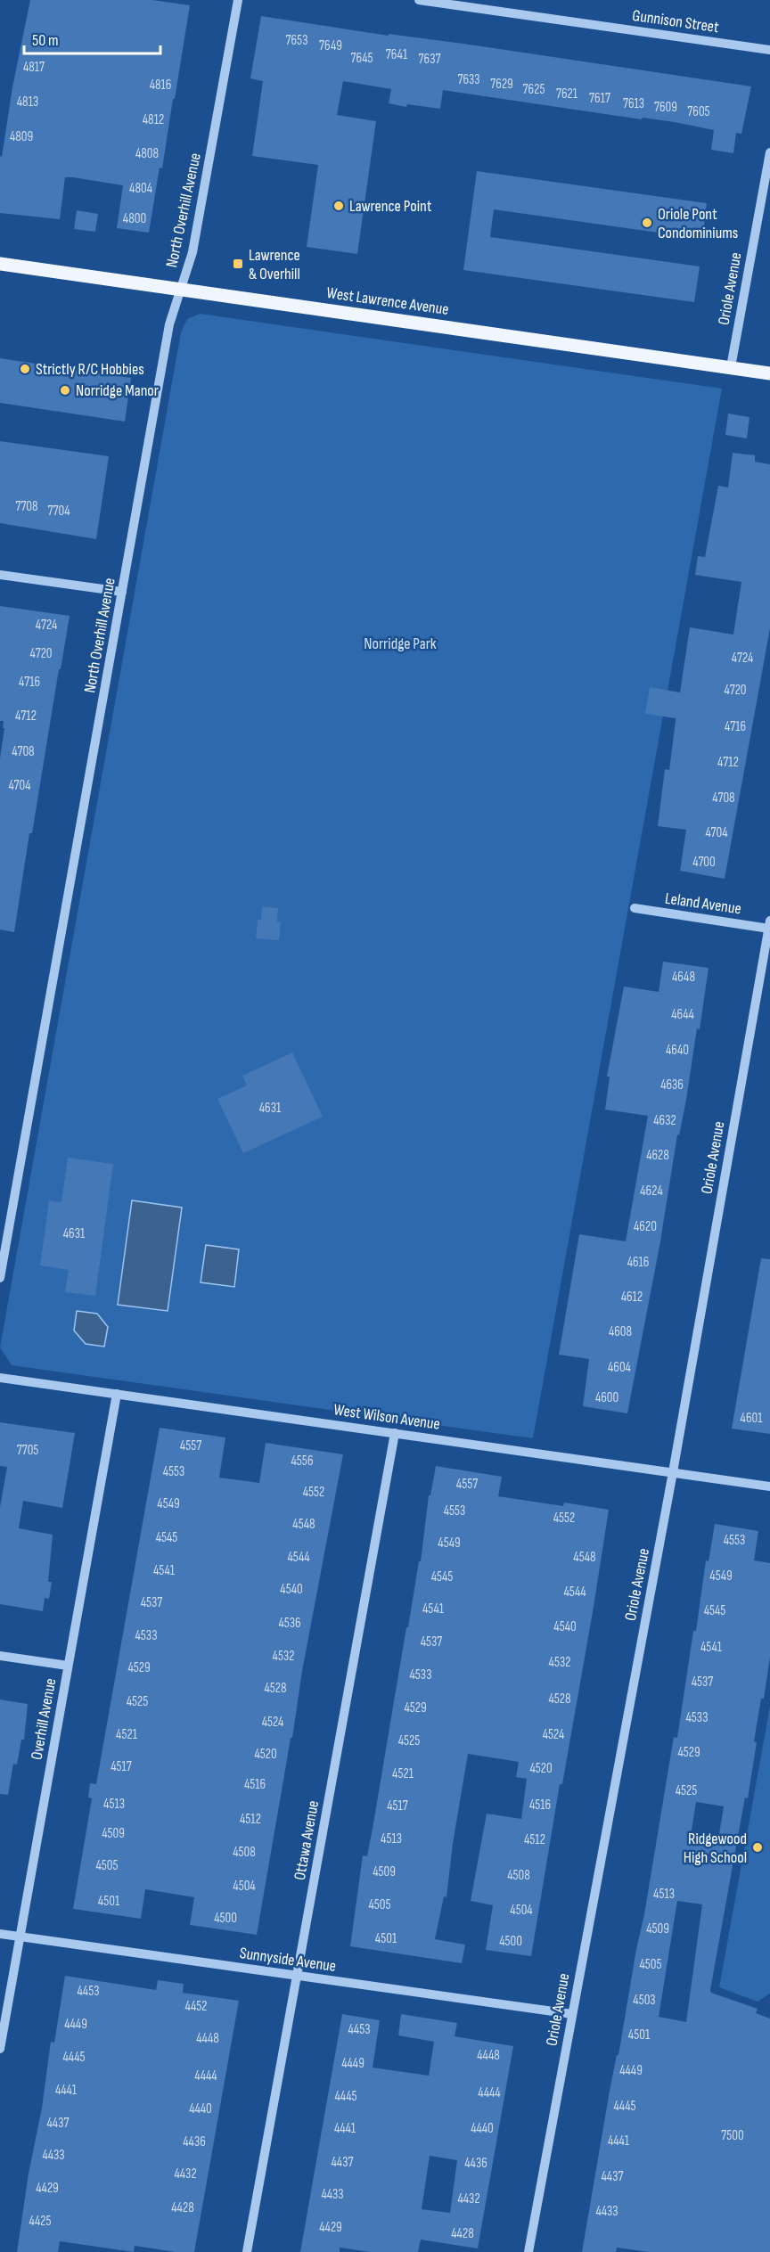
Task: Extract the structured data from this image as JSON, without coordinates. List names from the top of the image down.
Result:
{
  "streets": {
    "main road": ["West Lawrence Avenue"],
    "street": [
      "Gunnison Street",
      "North Overhill Avenue",
      "Oriole Avenue",
      "Leland Avenue",
      "West Wilson Avenue",
      "Overhill Avenue",
      "Ottawa Avenue",
      "Sunnyside Avenue"
    ]
  },
  "crossings": [
    ["North Overhill Avenue", "West Lawrence Avenue"],
    ["Oriole Avenue", "West Lawrence Avenue"],
    ["Oriole Avenue", "Leland Avenue"],
    ["Oriole Avenue", "West Wilson Avenue"],
    ["Oriole Avenue", "Sunnyside Avenue"],
    ["West Wilson Avenue", "Overhill Avenue"],
    ["West Wilson Avenue", "Ottawa Avenue"],
    ["Overhill Avenue", "Sunnyside Avenue"],
    ["Ottawa Avenue", "Sunnyside Avenue"]
  ],
  "parks": ["Norridge Park"],
  "places": {
    "other": [
      "Lawrence Point",
      "Oriole Pont Condominiums",
      "Strictly R/C Hobbies",
      "Norridge Manor",
      "Ridgewood High School"
    ],
    "transit": ["Lawrence & Overhill"]
  },
  "house_numbers": [
    "7653",
    "7649",
    "7641",
    "7645",
    "7637",
    "4817",
    "7633",
    "7629",
    "4816",
    "7625",
    "7621",
    "7617",
    "4813",
    "7613",
    "7609",
    "7605",
    "4812",
    "4809",
    "4808",
    "4804",
    "4800",
    "7708",
    "7704",
    "4724",
    "4720",
    "4724",
    "4716",
    "4720",
    "4712",
    "4716",
    "4708",
    "4712",
    "4704",
    "4708",
    "4704",
    "4700",
    "4648",
    "4644",
    "4640",
    "4636",
    "4631",
    "4632",
    "4628",
    "4624",
    "4620",
    "4631",
    "4616",
    "4612",
    "4608",
    "4604",
    "4600",
    "4601",
    "4557",
    "7705",
    "4556",
    "4553",
    "4557",
    "4552",
    "4549",
    "4553",
    "4552",
    "4548",
    "4545",
    "4553",
    "4549",
    "4544",
    "4548",
    "4541",
    "4549",
    "4545",
    "4540",
    "4544",
    "4537",
    "4541",
    "4545",
    "4536",
    "4540",
    "4533",
    "4537",
    "4541",
    "4532",
    "4532",
    "4529",
    "4533",
    "4537",
    "4528",
    "4528",
    "4525",
    "4529",
    "4533",
    "4524",
    "4521",
    "4524",
    "4525",
    "4529",
    "4520",
    "4517",
    "4520",
    "4521",
    "4516",
    "4525",
    "4513",
    "4516",
    "4517",
    "4512",
    "4509",
    "4513",
    "4512",
    "4508",
    "4505",
    "4509",
    "4508",
    "4504",
    "4513",
    "4501",
    "4505",
    "4504",
    "4500",
    "4509",
    "4501",
    "4500",
    "4505",
    "4453",
    "4503",
    "4452",
    "4449",
    "4453",
    "4501",
    "4448",
    "4448",
    "4445",
    "4449",
    "4449",
    "4444",
    "4441",
    "4444",
    "4445",
    "4445",
    "4440",
    "4437",
    "4441",
    "4440",
    "7500",
    "4441",
    "4436",
    "4433",
    "4437",
    "4436",
    "4432",
    "4437",
    "4429",
    "4433",
    "4432",
    "4428",
    "4433",
    "4425",
    "4429",
    "4428"
  ],
  "scale_bar": "50 m"
}
